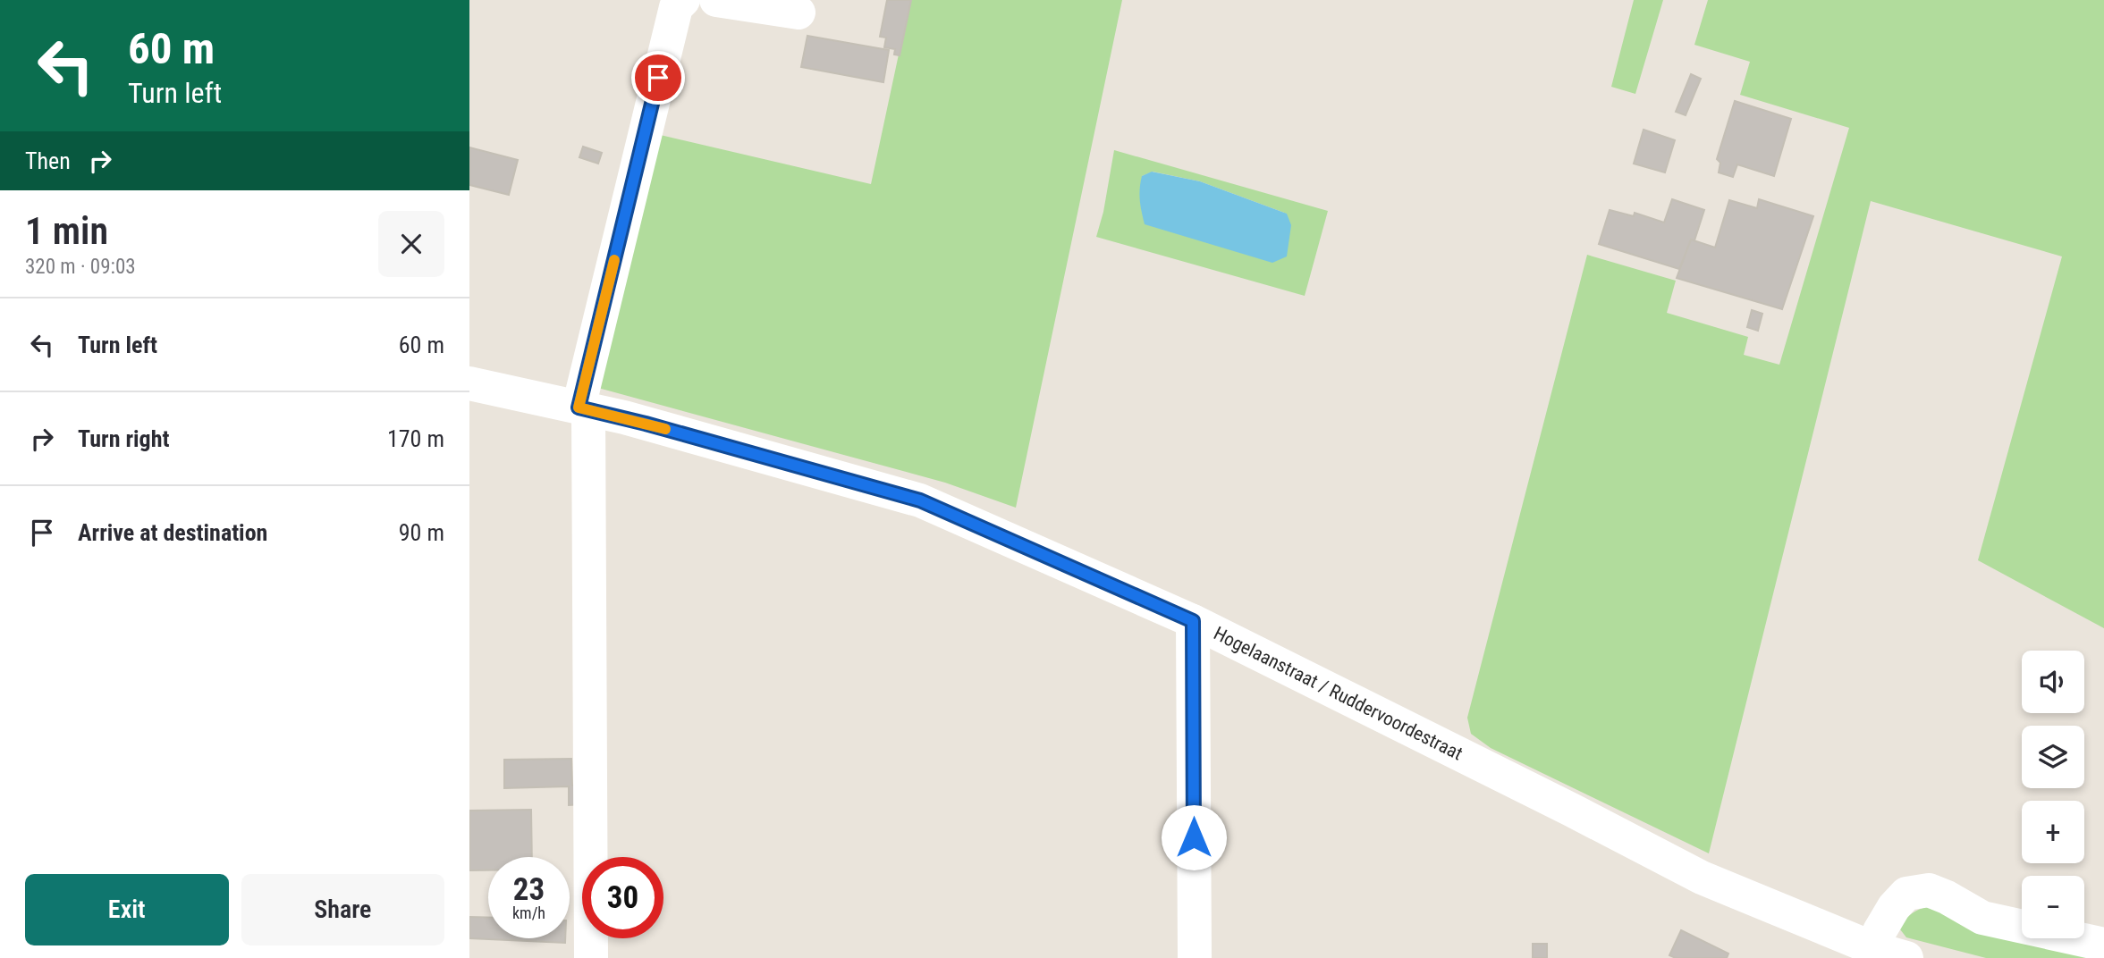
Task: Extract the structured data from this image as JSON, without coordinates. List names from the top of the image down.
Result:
{
  "streets": {
    "street": ["Hogelaanstraat / Ruddervoordestraat"]
  },
  "page": {
    "turn": ["60 m", "Turn left"],
    "then": "Then",
    "heading": ["1 min", "320 m · 09:03"],
    "list": [
      {
        "name": "Turn left",
        "value": "60 m"
      },
      {
        "name": "Turn right",
        "value": "170 m"
      },
      {
        "name": "Arrive at destination",
        "value": "90 m"
      }
    ],
    "map_buttons": ["+", "−"],
    "speed": "23 km/h",
    "limit": "30",
    "buttons": ["Exit", "Share"]
  }
}
